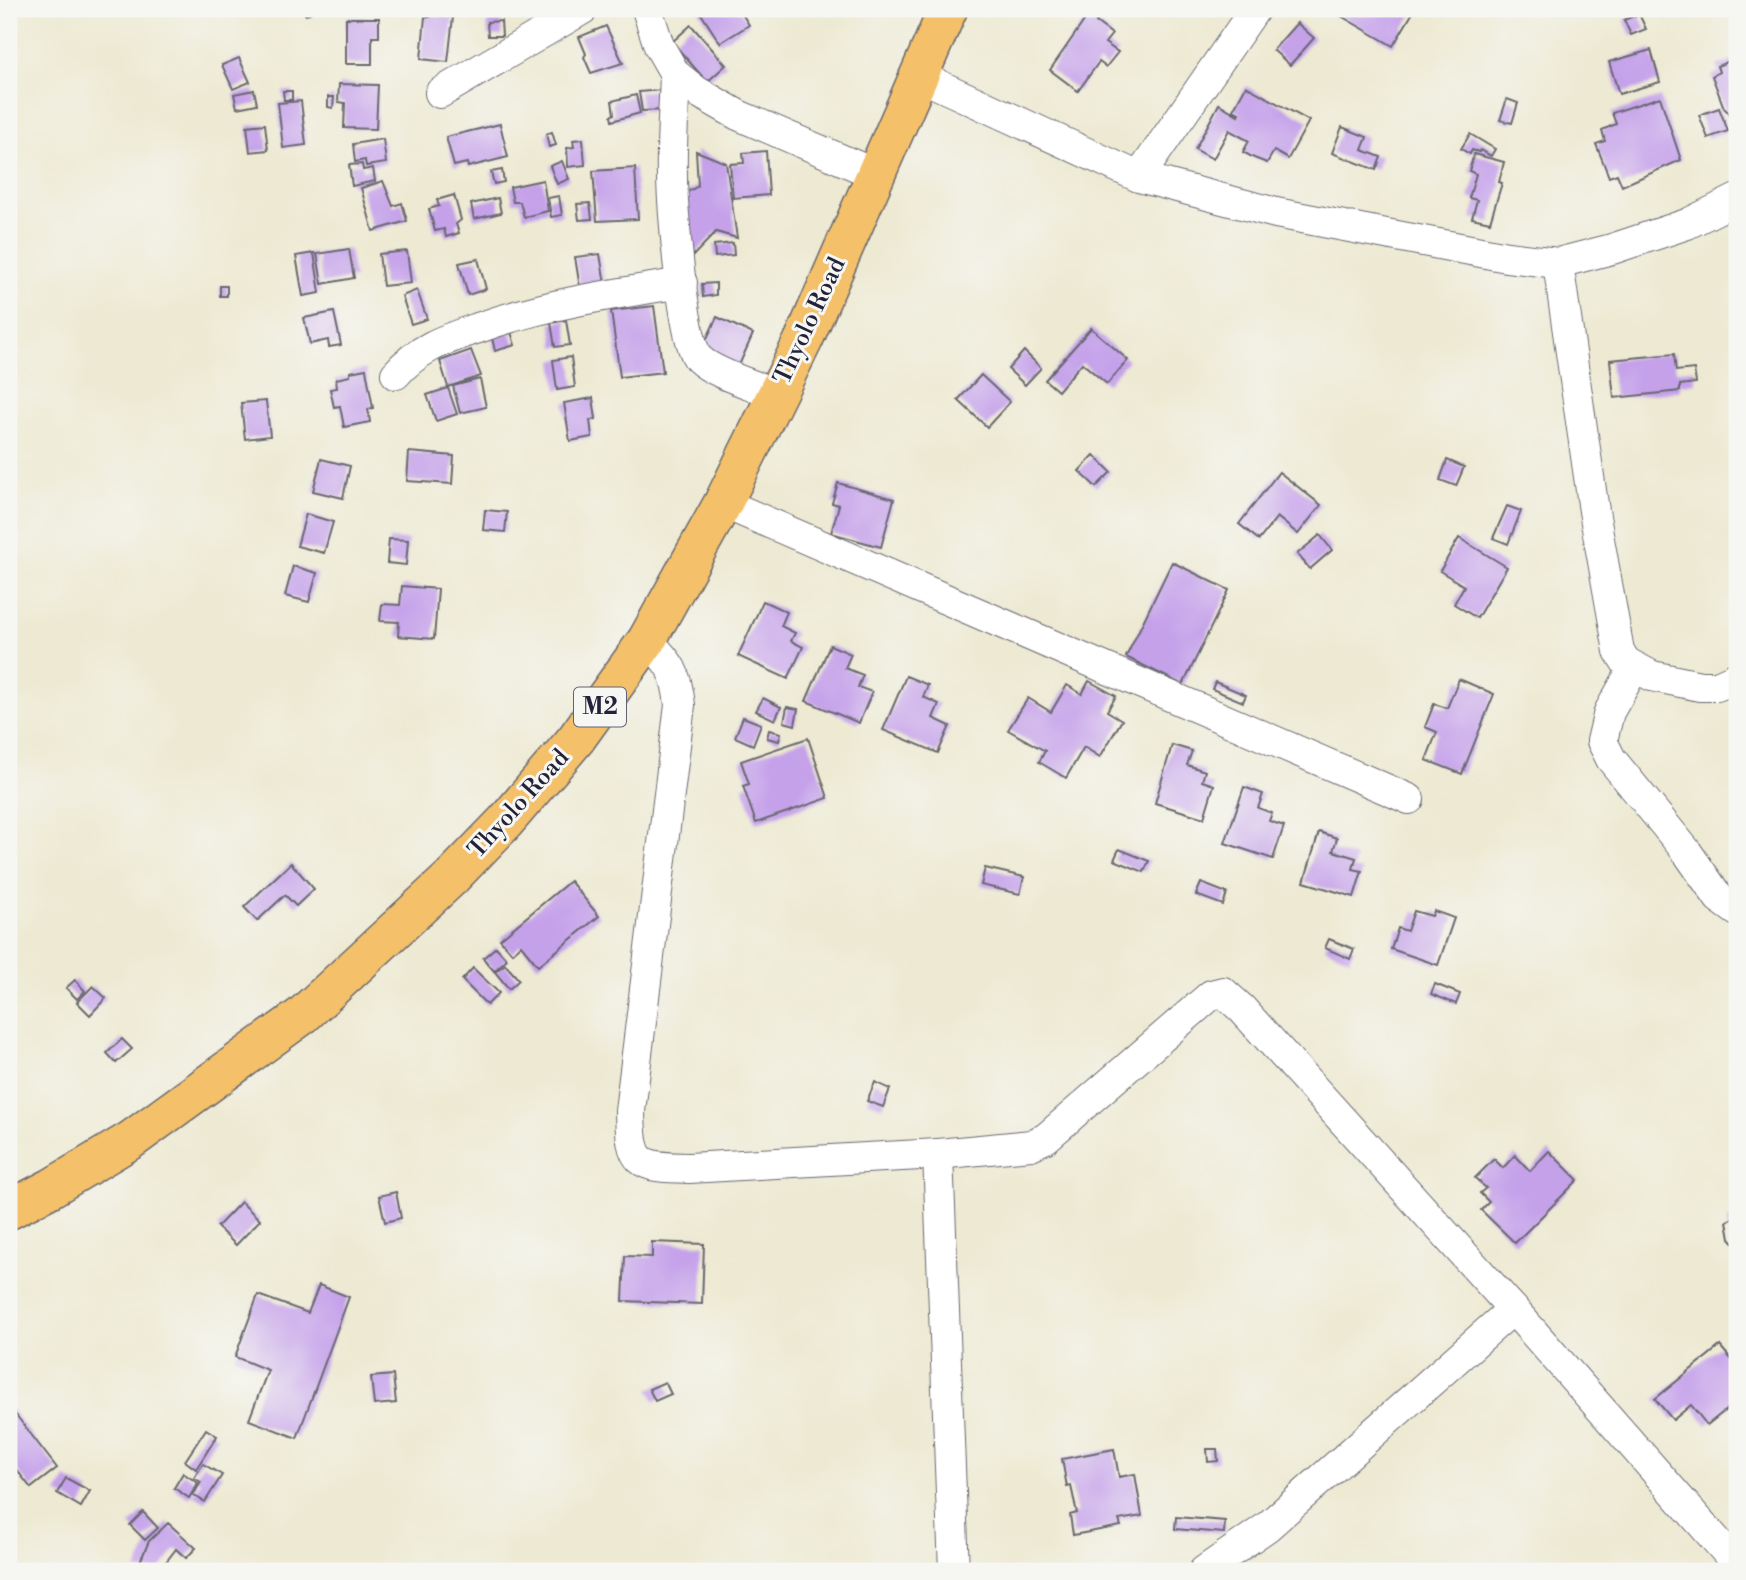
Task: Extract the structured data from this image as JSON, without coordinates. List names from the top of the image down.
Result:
{
  "streets": {
    "highway": ["Thyolo Road", "M2"]
  }
}
